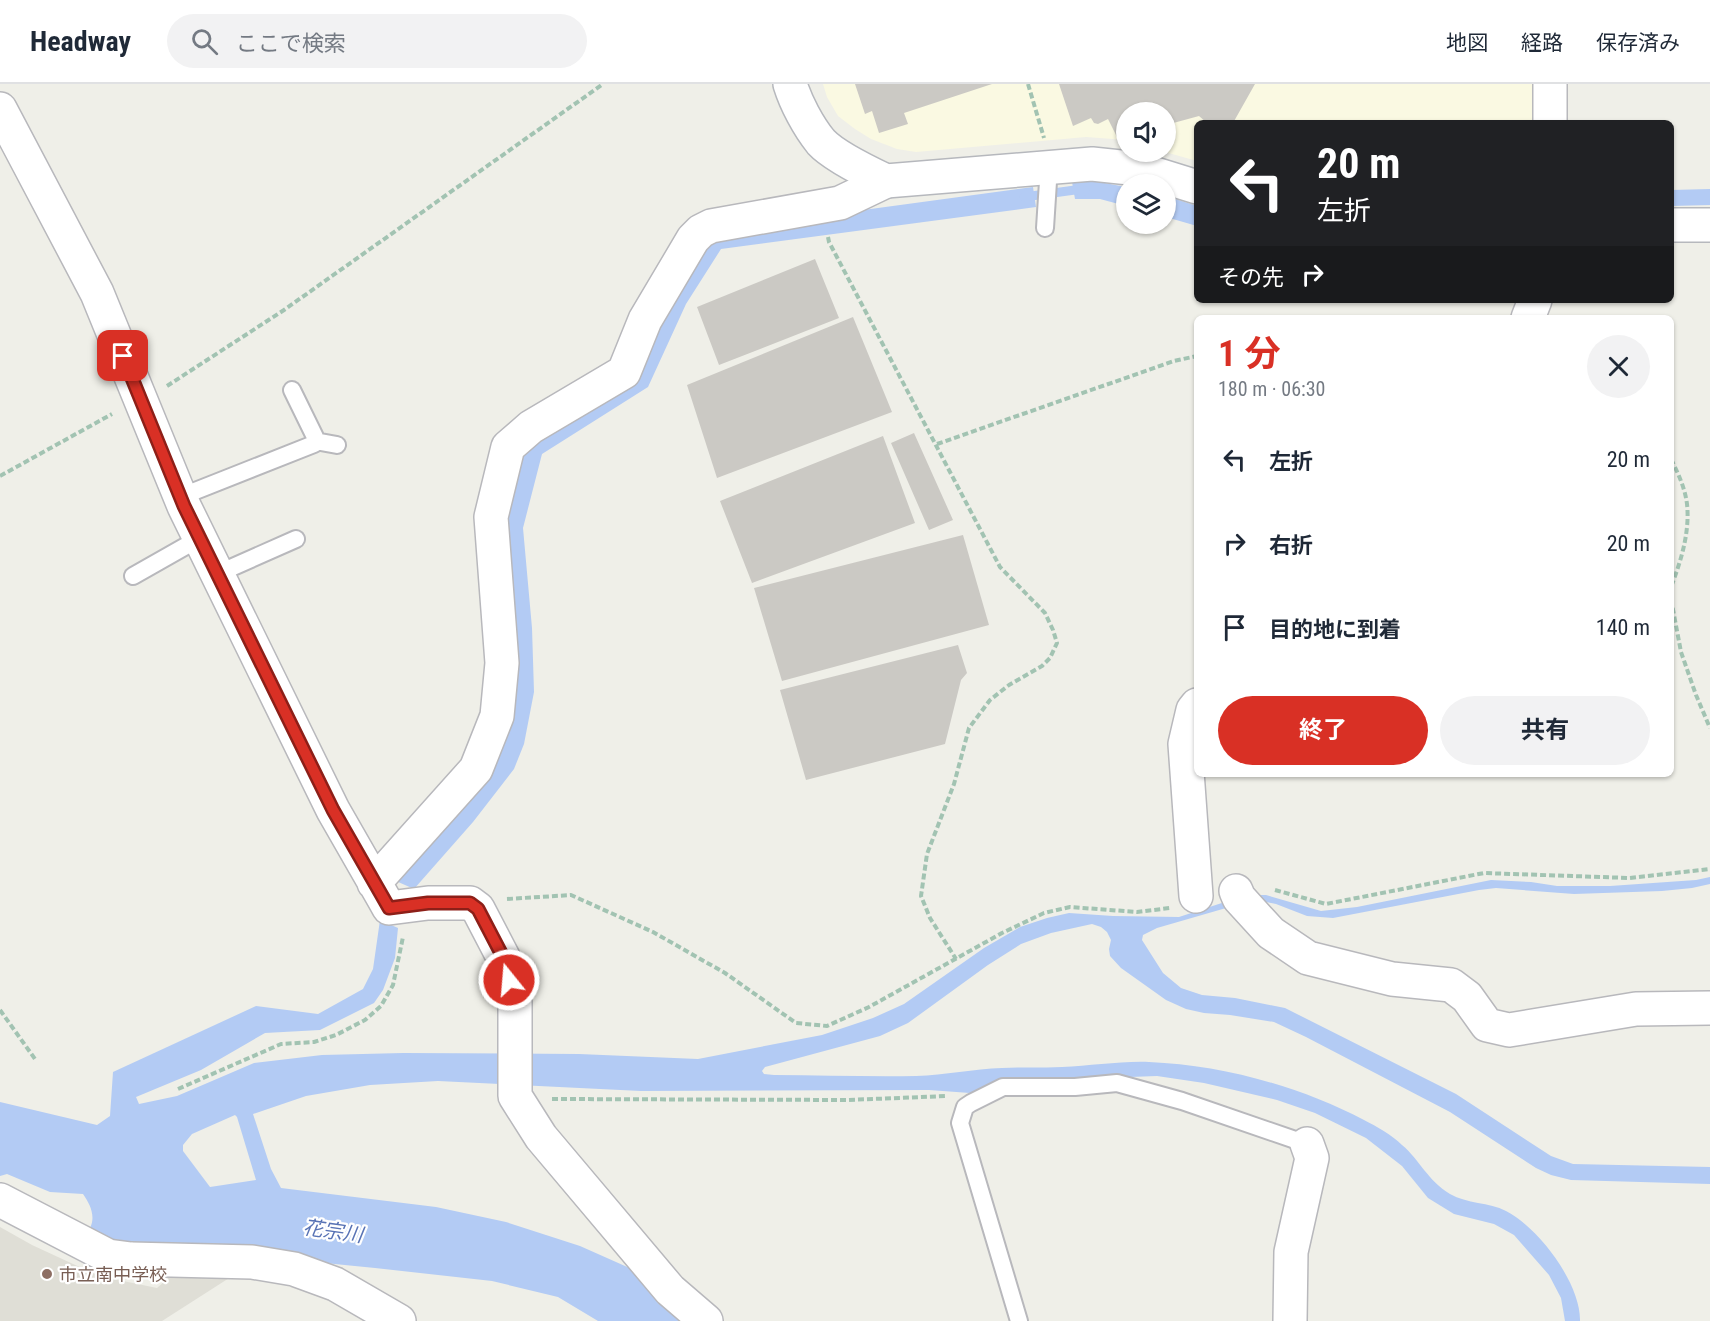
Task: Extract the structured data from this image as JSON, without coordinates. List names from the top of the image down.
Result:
{
  "water": ["花宗川"],
  "places": ["市立南中学校"],
  "page": {
    "header": "Headway",
    "search": "ここで検索",
    "nav": ["地図", "経路", "保存済み"],
    "turn": ["20 m", "左折"],
    "then": "その先",
    "heading": ["1 分", "180 m · 06:30"],
    "list": [
      {
        "name": "左折",
        "value": "20 m"
      },
      {
        "name": "右折",
        "value": "20 m"
      },
      {
        "name": "目的地に到着",
        "value": "140 m"
      }
    ],
    "buttons": ["終了", "共有"]
  }
}
